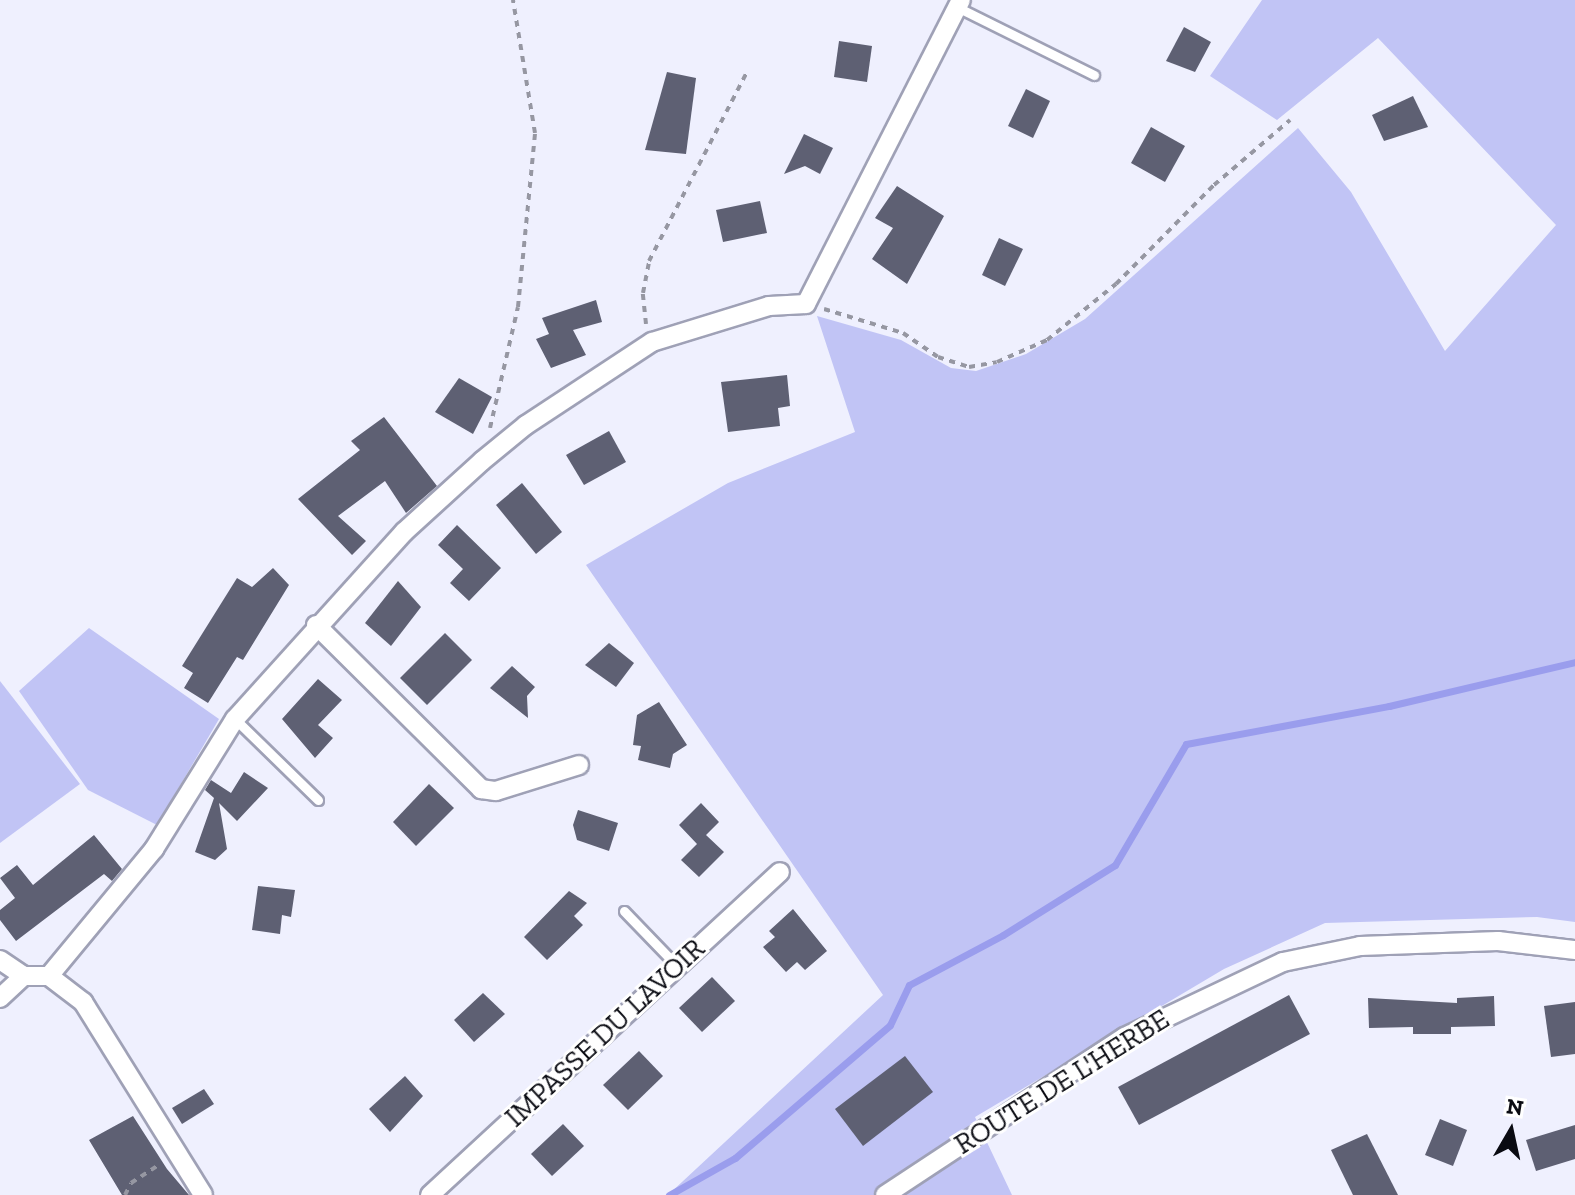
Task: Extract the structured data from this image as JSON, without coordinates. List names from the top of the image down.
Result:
{
  "streets": {
    "street": ["IMPASSE DU LAVOIR", "ROUTE DE L'HERBE"]
  },
  "north": "top"
}
